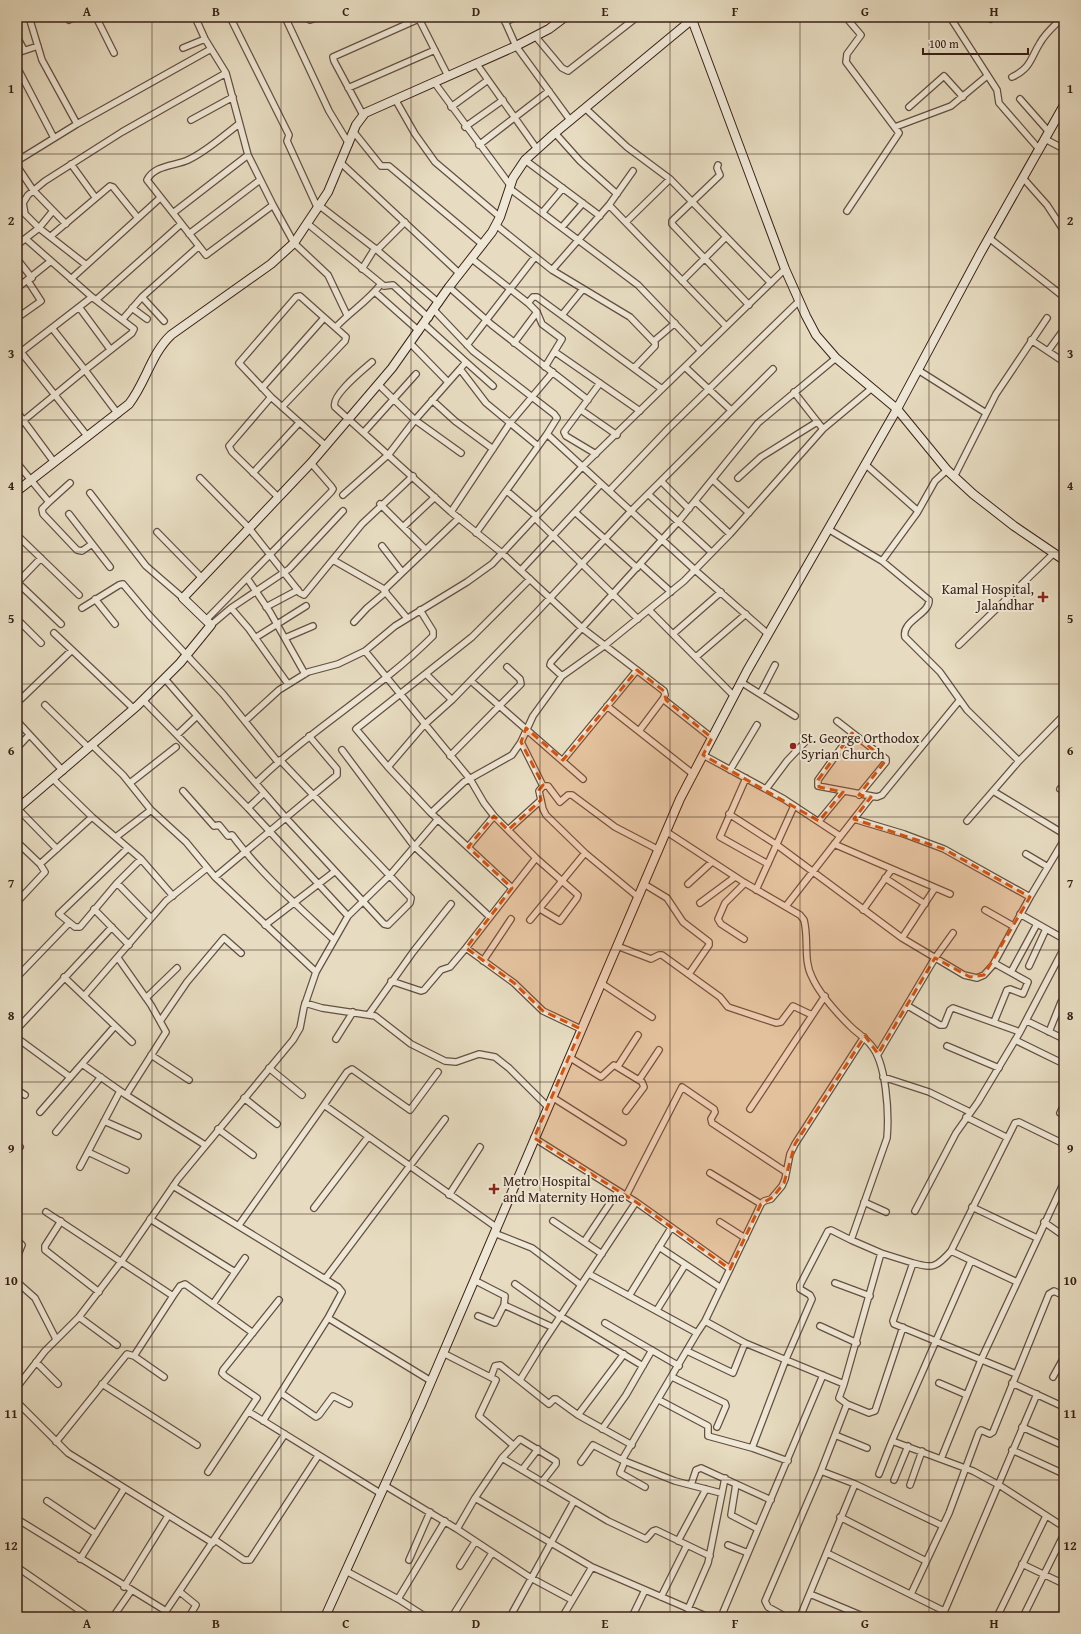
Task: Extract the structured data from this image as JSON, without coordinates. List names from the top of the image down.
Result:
{
  "places": {
    "health": ["Kamal Hospital, Jalandhar", "Metro Hospital and Maternity Home"],
    "other": ["St. George Orthodox Syrian Church"]
  },
  "scale_bar": "100 m",
  "grid": {
    "columns": [
      "A",
      "B",
      "C",
      "D",
      "E",
      "F",
      "G",
      "H"
    ],
    "rows": [
      "1",
      "2",
      "3",
      "4",
      "5",
      "6",
      "7",
      "8",
      "9",
      "10",
      "11",
      "12"
    ]
  }
}
